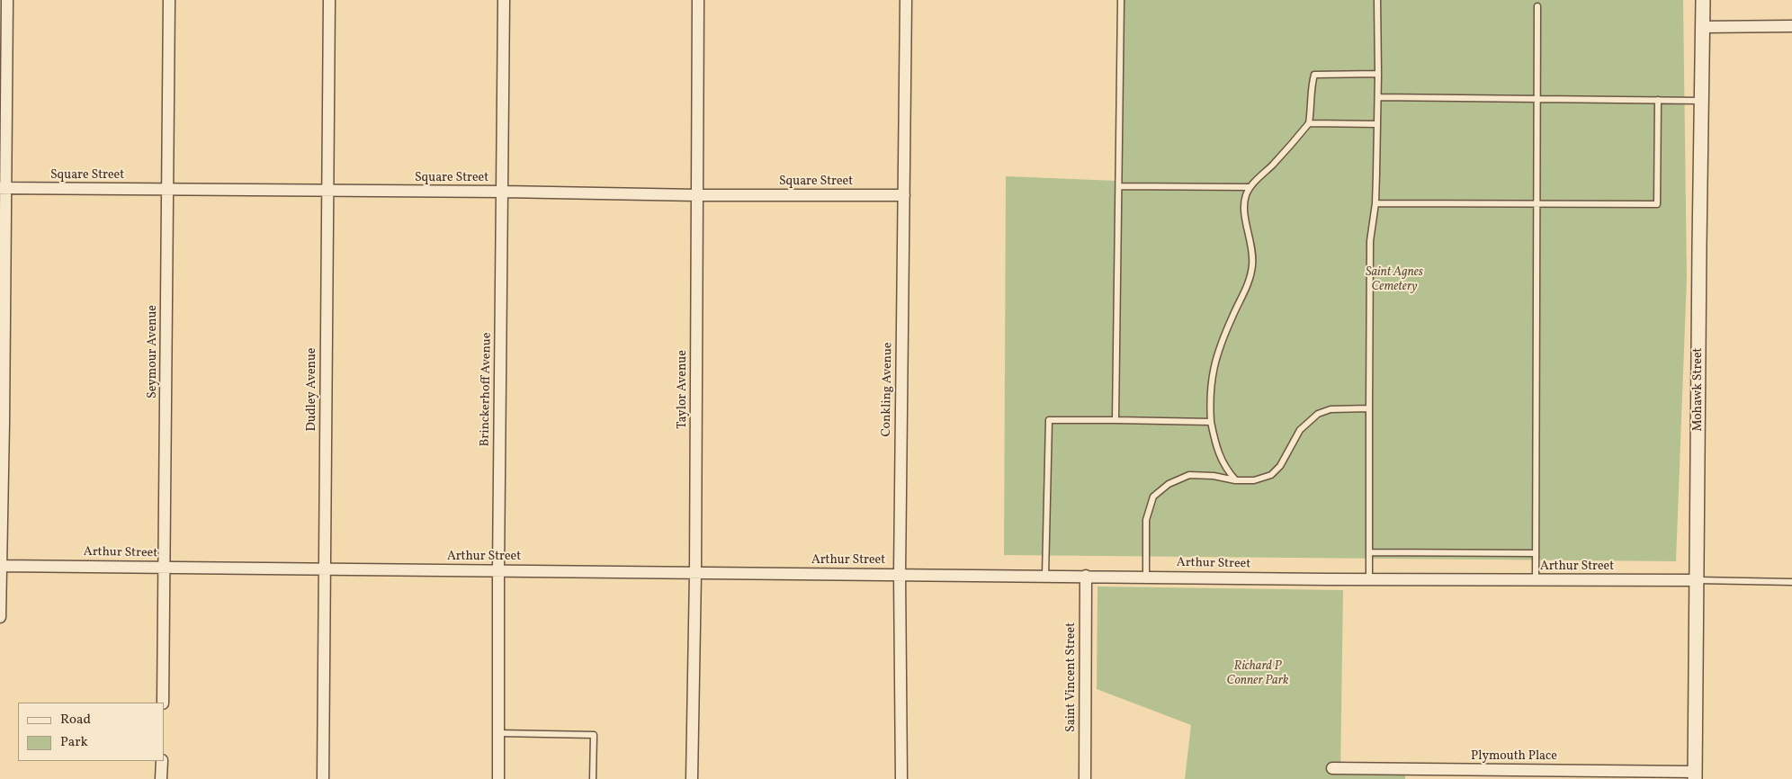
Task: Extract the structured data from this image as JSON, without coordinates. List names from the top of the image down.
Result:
{
  "streets": {
    "street": [
      "Square Street",
      "Seymour Avenue",
      "Dudley Avenue",
      "Brinckerhoff Avenue",
      "Taylor Avenue",
      "Conkling Avenue",
      "Mohawk Street",
      "Arthur Street",
      "Saint Vincent Street",
      "Plymouth Place"
    ]
  },
  "crossings": [
    ["Square Street", "Seymour Avenue"],
    ["Square Street", "Dudley Avenue"],
    ["Square Street", "Brinckerhoff Avenue"],
    ["Square Street", "Taylor Avenue"],
    ["Square Street", "Conkling Avenue"],
    ["Seymour Avenue", "Arthur Street"],
    ["Dudley Avenue", "Arthur Street"],
    ["Brinckerhoff Avenue", "Arthur Street"],
    ["Taylor Avenue", "Arthur Street"],
    ["Conkling Avenue", "Arthur Street"],
    ["Mohawk Street", "Arthur Street"],
    ["Mohawk Street", "Plymouth Place"],
    ["Arthur Street", "Saint Vincent Street"]
  ],
  "parks": ["Saint Agnes Cemetery", "Richard P Conner Park"],
  "legend": ["Road", "Park"]
}
